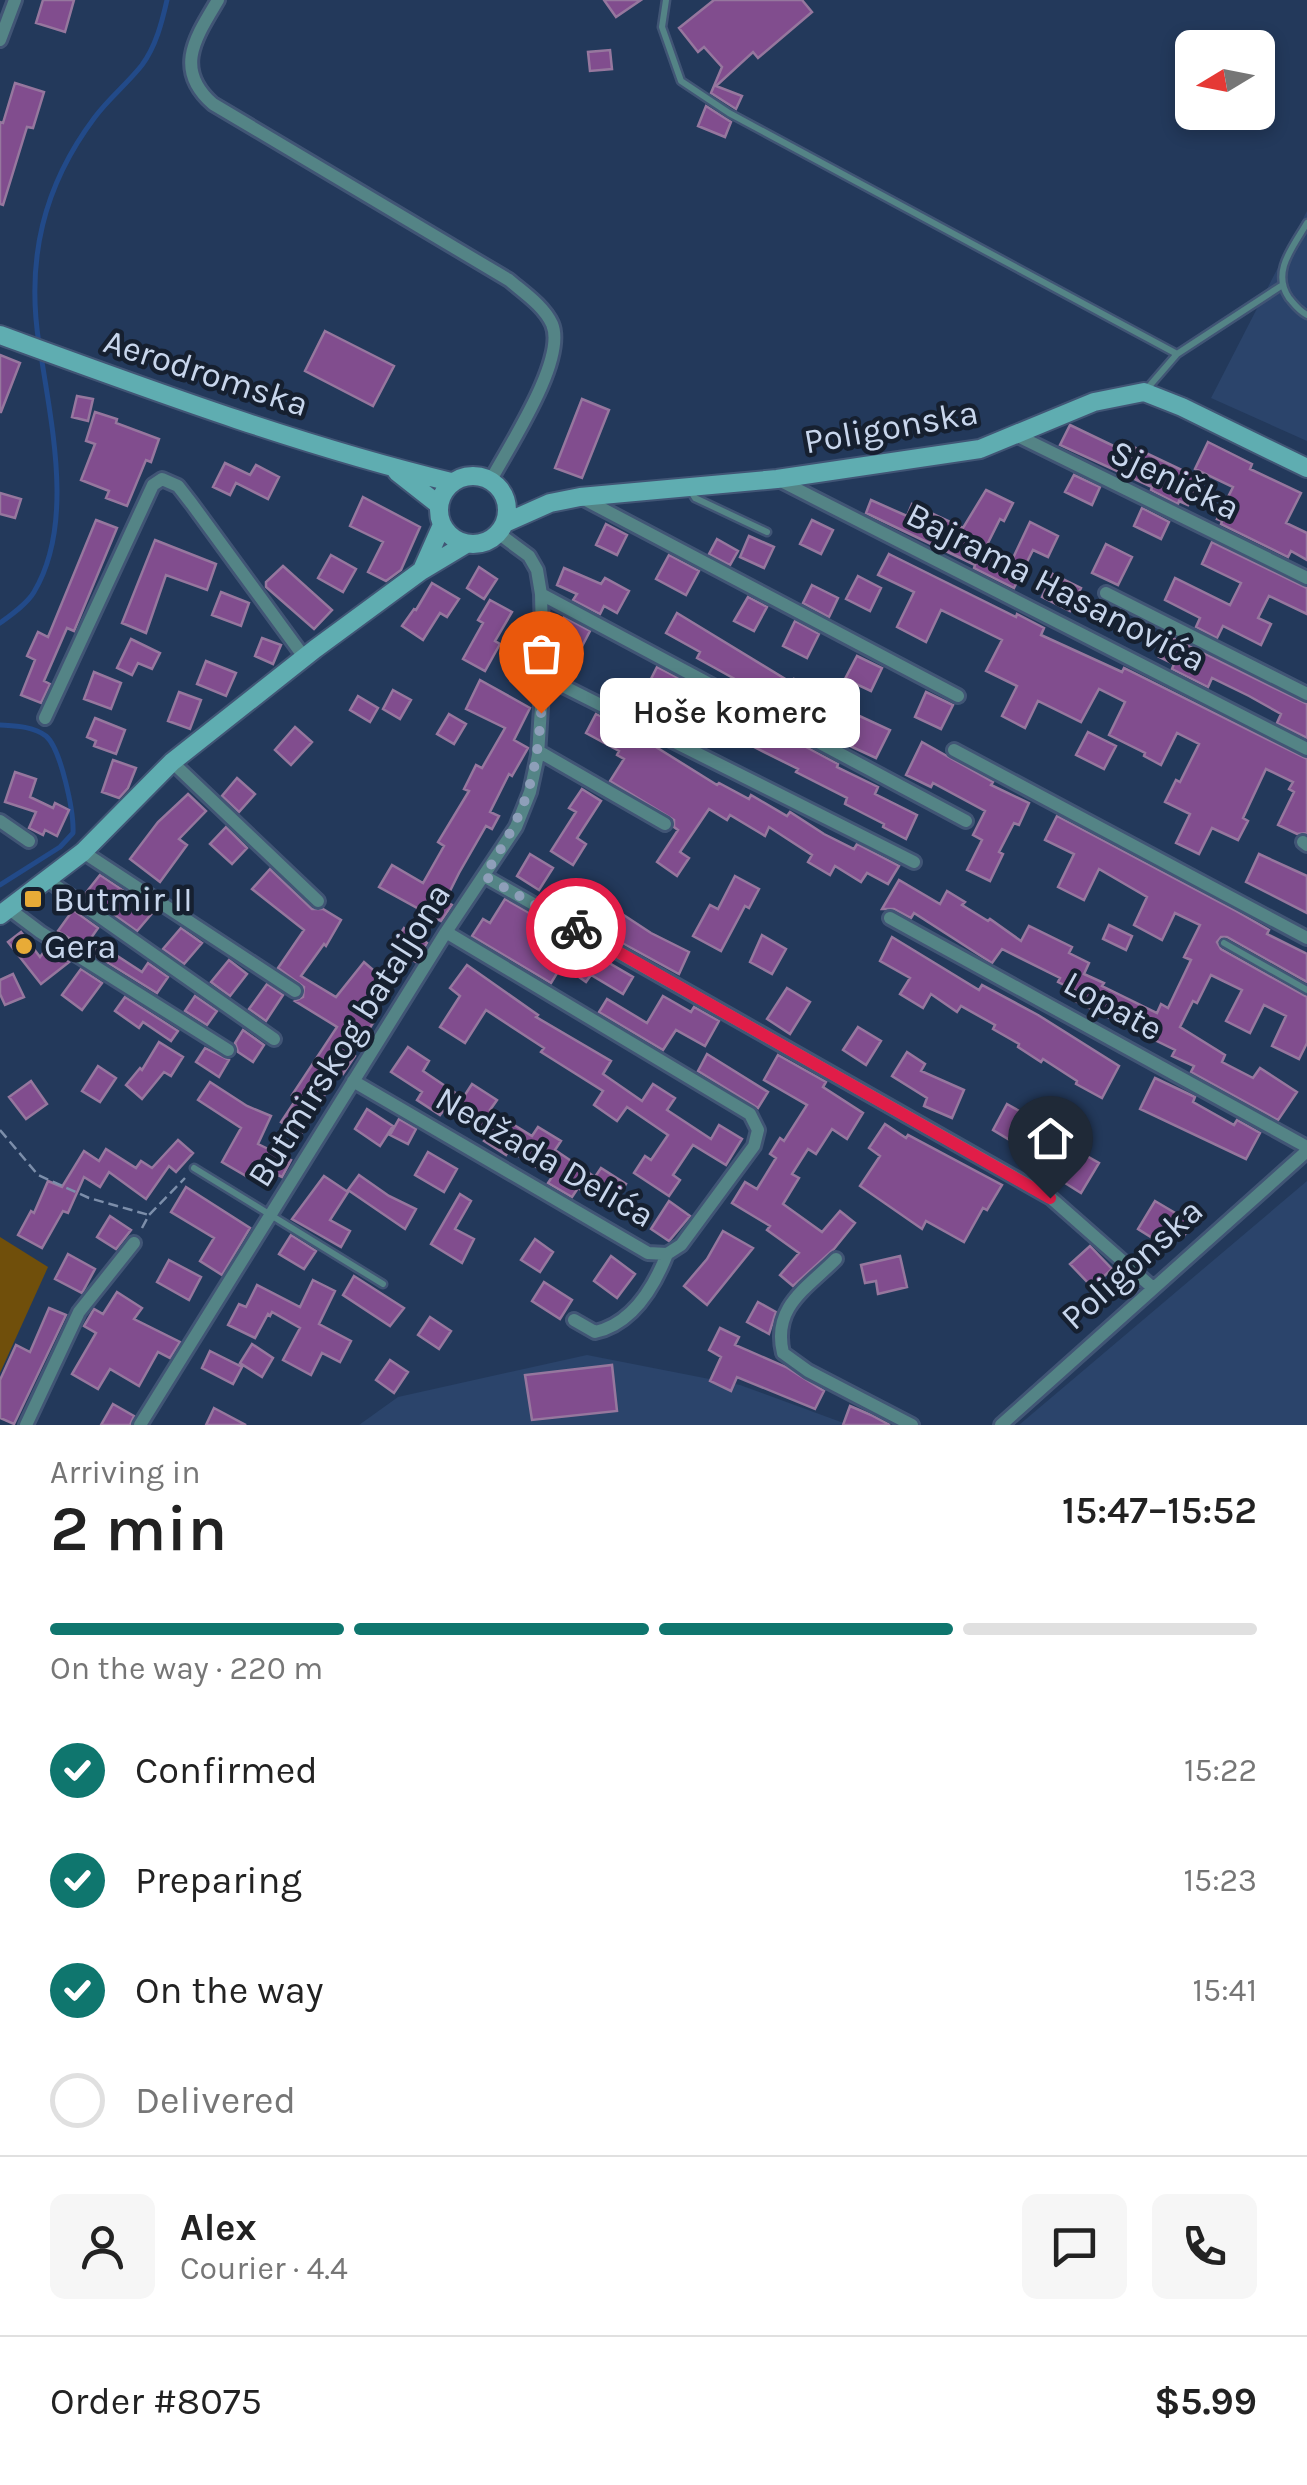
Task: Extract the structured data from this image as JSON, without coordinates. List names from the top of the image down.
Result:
{
  "streets": {
    "street": [
      "Aerodromska",
      "Poligonska",
      "Sjenička",
      "Bajrama Hasanovića",
      "Lopate",
      "Butmirskog bataljona",
      "Nedžada Delića"
    ]
  },
  "crossings": [
    ["Aerodromska", "Poligonska"],
    ["Aerodromska", "Butmirskog bataljona"],
    ["Poligonska", "Sjenička"],
    ["Poligonska", "Bajrama Hasanovića"],
    ["Poligonska", "Lopate"],
    ["Poligonska", "Butmirskog bataljona"],
    ["Butmirskog bataljona", "Nedžada Delića"]
  ],
  "places": {
    "other": ["Hoše komerc", "Gera"],
    "transit": ["Butmir II"]
  },
  "north": "left",
  "page": {
    "bubble": "Hoše komerc",
    "heading": ["2 min", "Arriving in", "15:47–15:52"],
    "panel": [
      "Alex",
      "Courier · 4.4",
      "Order #8075",
      "$5.99"
    ],
    "bar": "On the way · 220 m",
    "list": [
      ["Confirmed", "15:22"],
      ["Preparing", "15:23"],
      ["On the way", "15:41"],
      "Delivered"
    ]
  }
}
